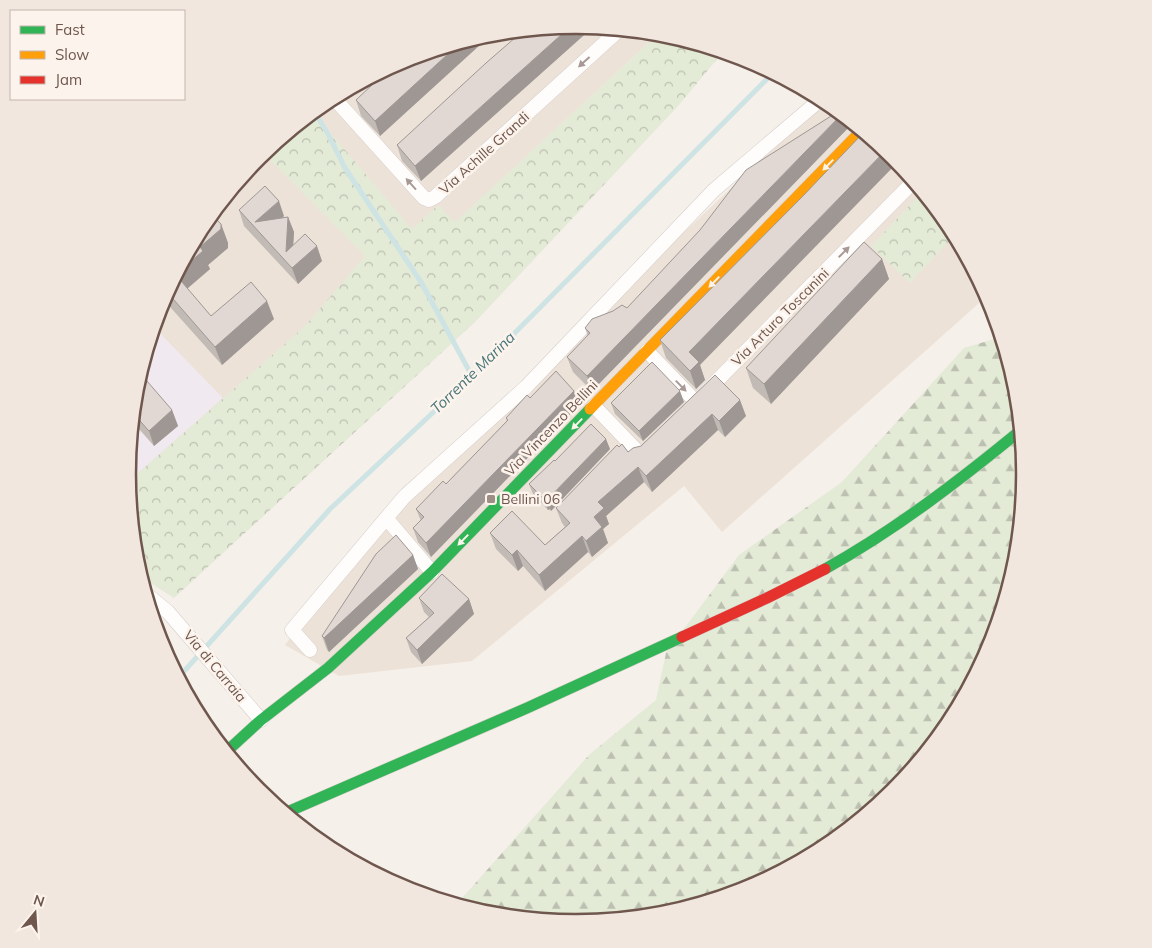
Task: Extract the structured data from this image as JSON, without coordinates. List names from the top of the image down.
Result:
{
  "streets": {
    "street": [
      "Via Achille Grandi",
      "Via Arturo Toscanini",
      "Via Vincenzo Bellini",
      "Via di Carraia"
    ]
  },
  "crossings": [
    ["Via Vincenzo Bellini", "Via di Carraia"]
  ],
  "one_way": ["Via Arturo Toscanini"],
  "water": ["Torrente Marina"],
  "places": {
    "transit": ["Bellini 06"]
  },
  "legend": ["Fast", "Slow", "Jam"],
  "north": "top"
}
